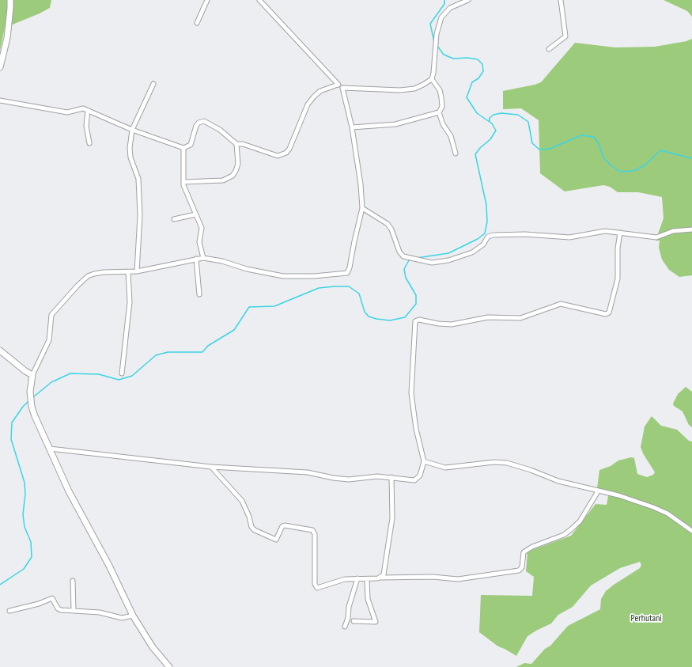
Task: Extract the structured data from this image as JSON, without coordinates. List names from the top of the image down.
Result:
{
  "parks": ["Perhutani"]
}
